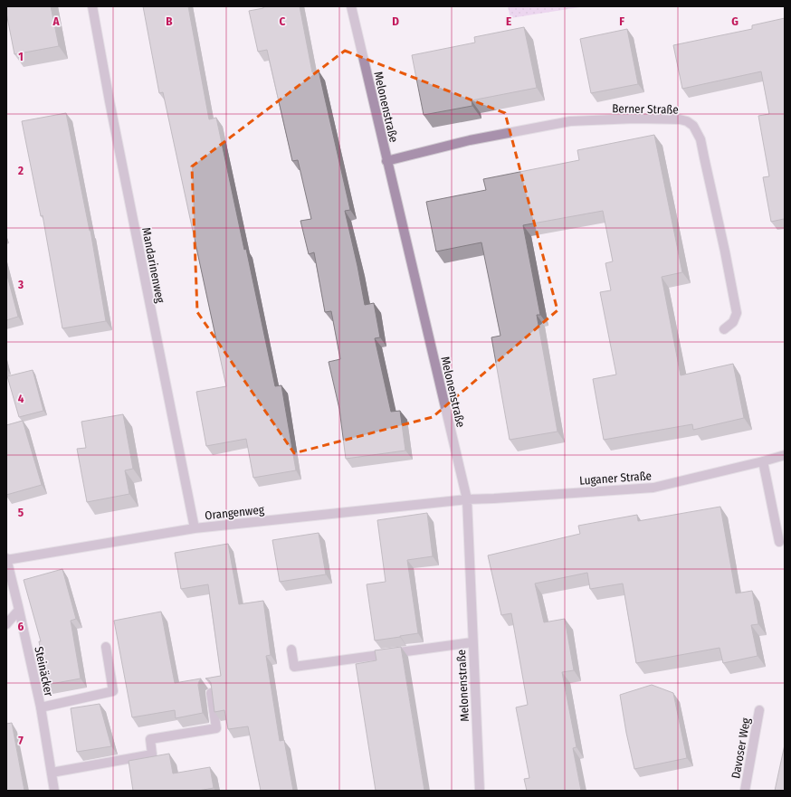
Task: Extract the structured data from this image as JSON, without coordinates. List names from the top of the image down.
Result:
{
  "streets": {
    "street": [
      "Melonenstraße",
      "Berner Straße",
      "Mandarinenweg",
      "Luganer Straße",
      "Orangenweg",
      "Steinäcker",
      "Davoser Weg"
    ]
  },
  "crossings": [
    ["Melonenstraße", "Berner Straße"],
    ["Melonenstraße", "Luganer Straße"],
    ["Melonenstraße", "Orangenweg"],
    ["Mandarinenweg", "Orangenweg"],
    ["Luganer Straße", "Orangenweg"],
    ["Orangenweg", "Steinäcker"]
  ],
  "grid": {
    "columns": [
      "A",
      "B",
      "C",
      "D",
      "E",
      "F",
      "G"
    ],
    "rows": [
      "1",
      "2",
      "3",
      "4",
      "5",
      "6",
      "7"
    ]
  }
}
